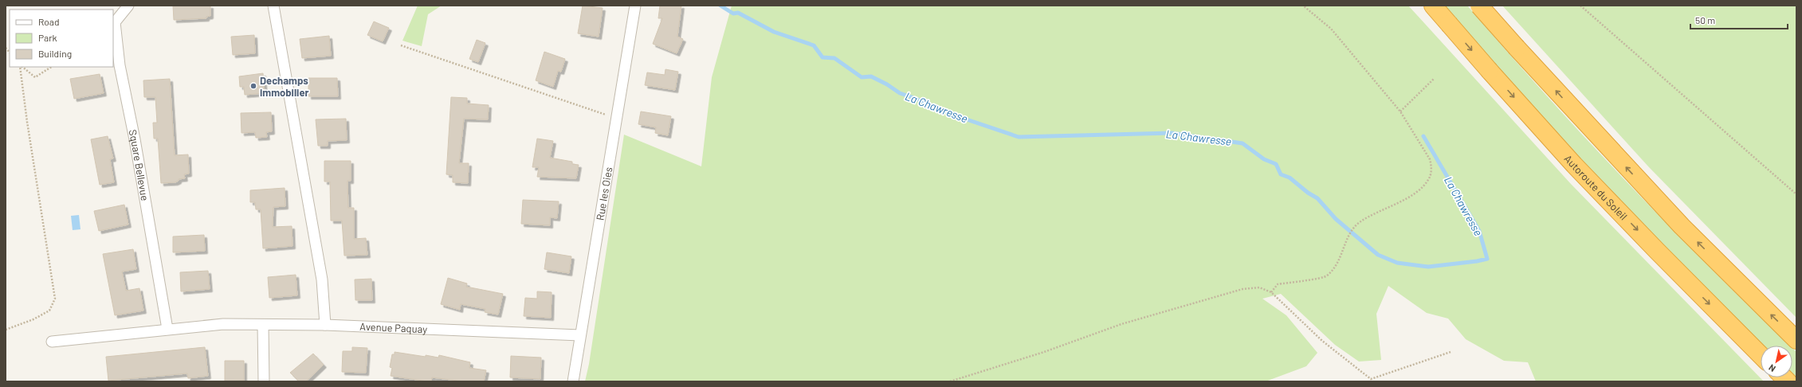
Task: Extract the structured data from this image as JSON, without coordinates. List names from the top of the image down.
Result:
{
  "streets": {
    "highway": ["Autoroute du Soleil"],
    "street": ["Square Bellevue", "Rue les Oies", "Avenue Paquay"]
  },
  "crossings": [
    ["Rue les Oies", "Avenue Paquay"]
  ],
  "water": ["La Chawresse"],
  "places": ["Dechamps immobilier"],
  "legend": ["Road", "Park", "Building"],
  "scale_bar": "50 m",
  "north": "bottom left"
}
